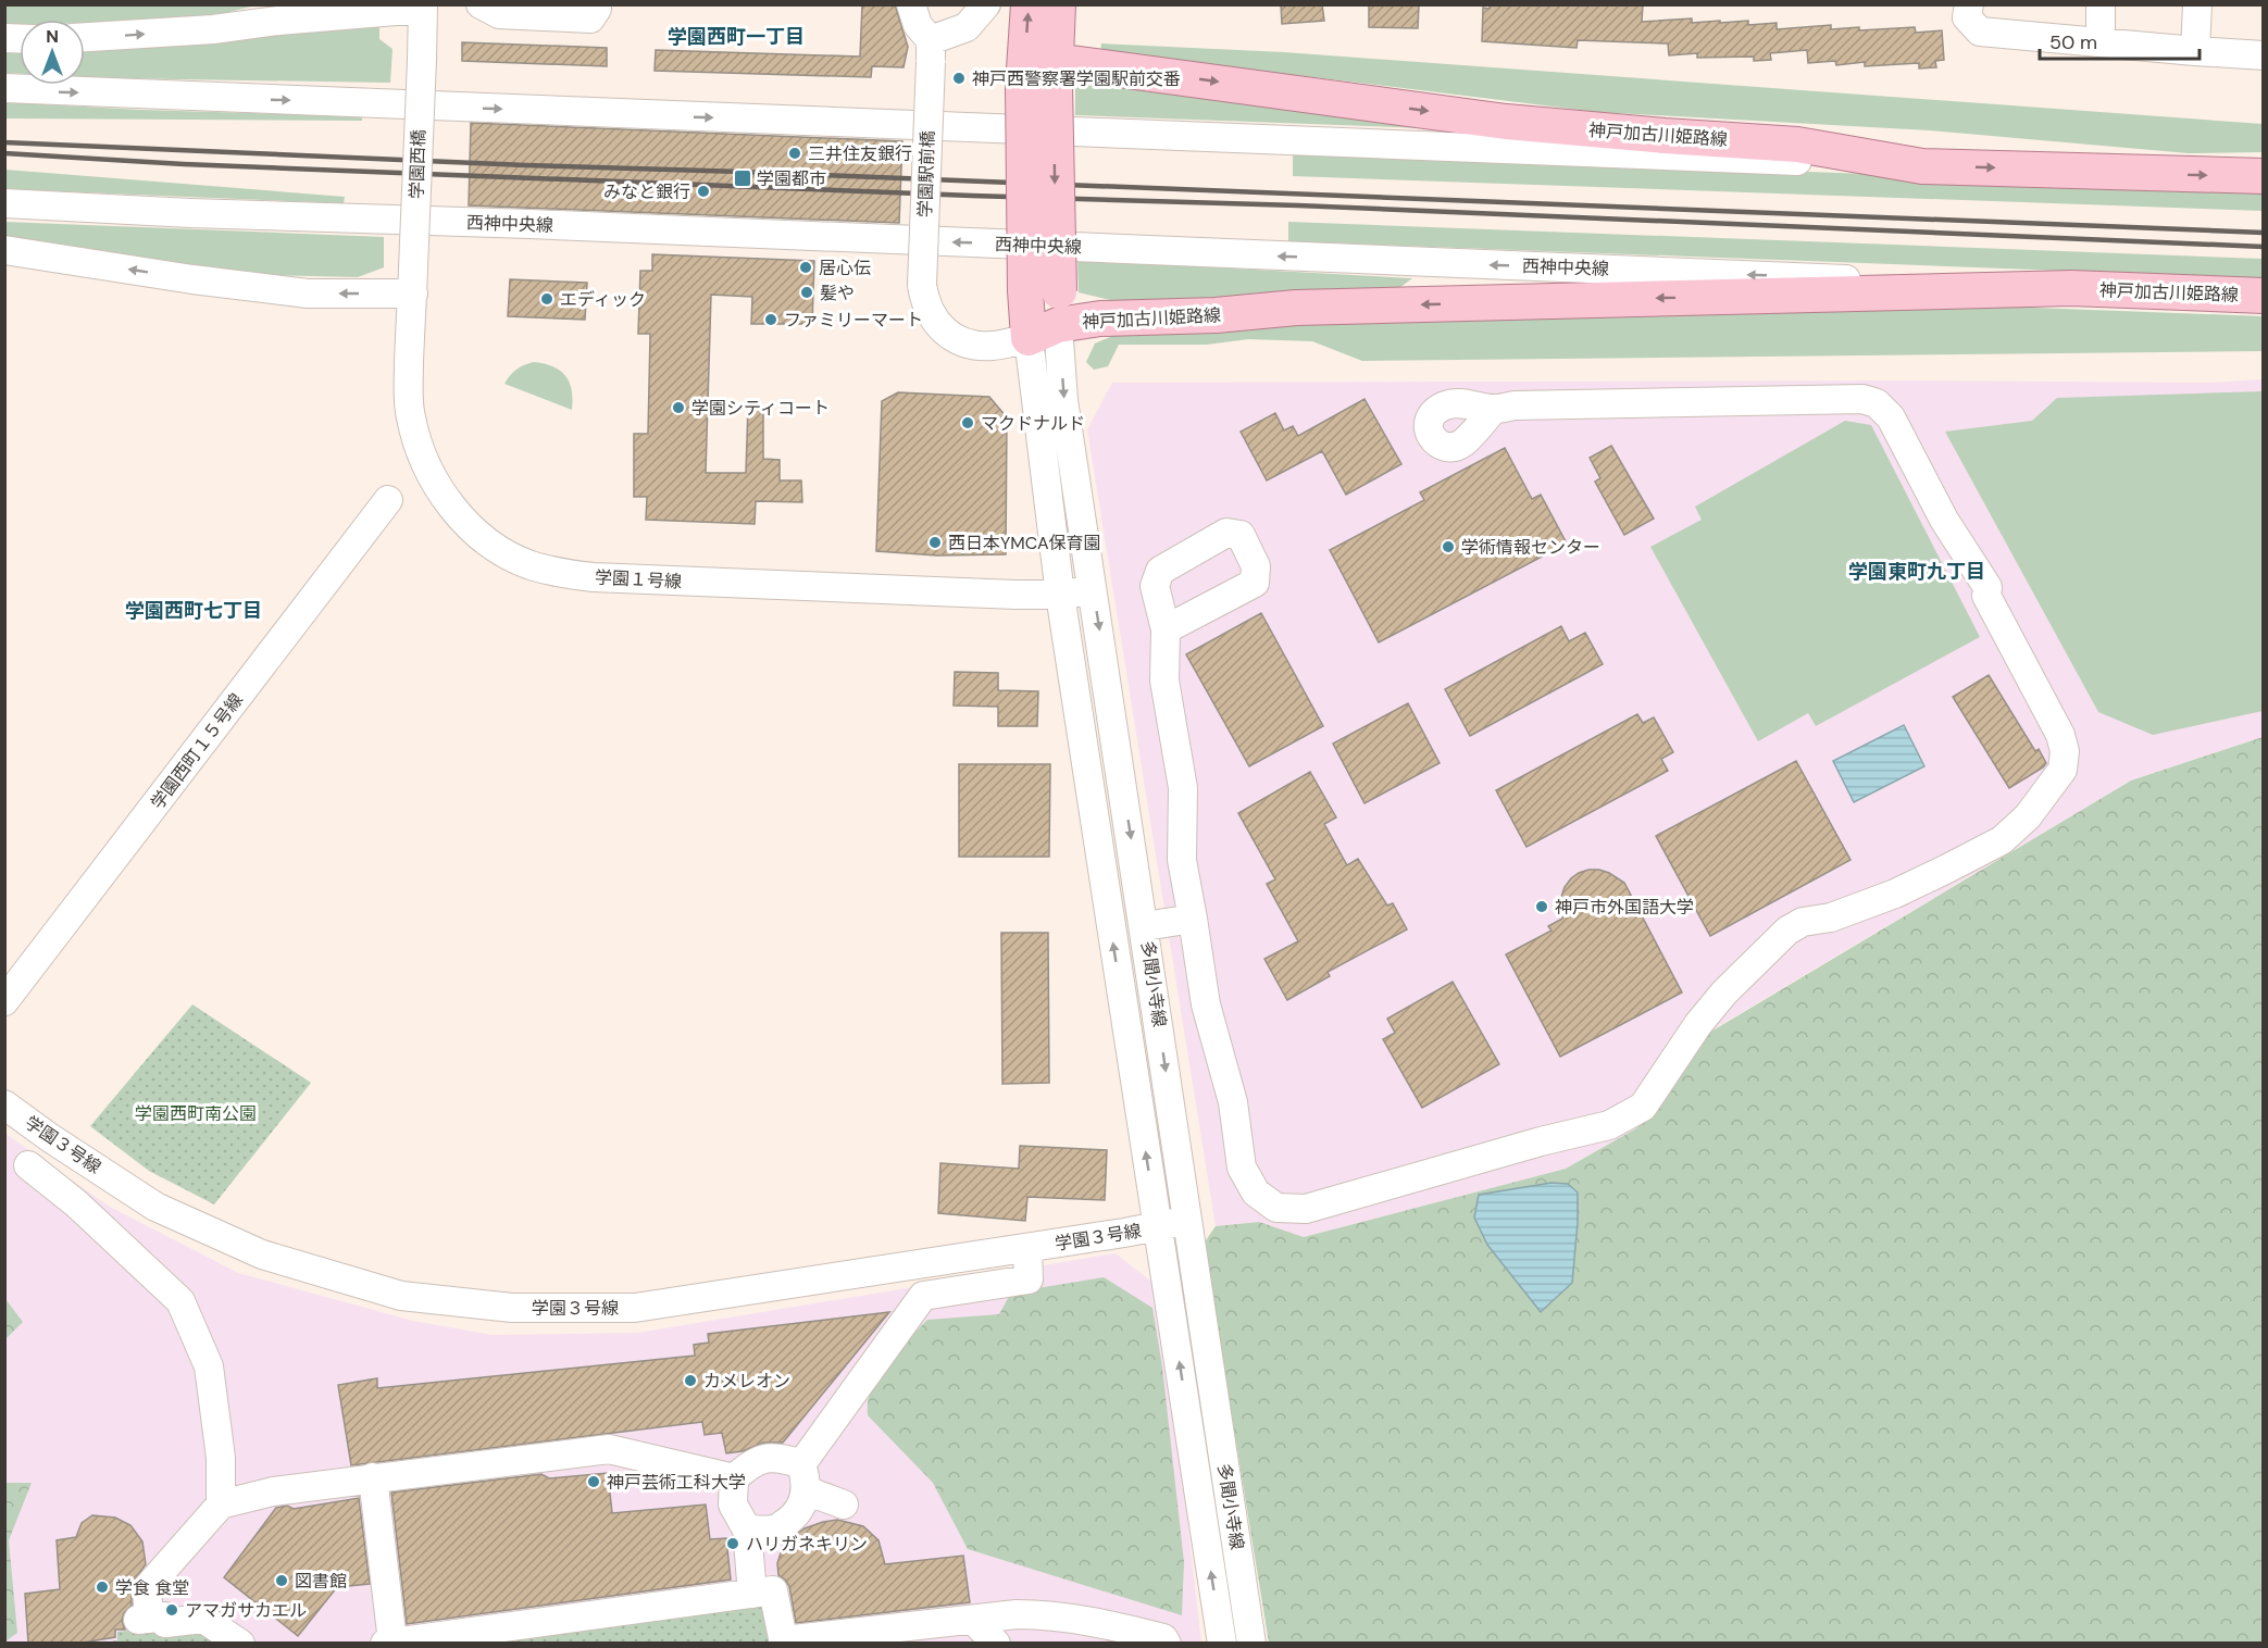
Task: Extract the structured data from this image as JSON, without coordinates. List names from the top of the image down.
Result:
{
  "streets": {
    "main road": ["神戸加古川姫路線"],
    "street": [
      "学園西橋",
      "学園駅前橋",
      "西神中央線",
      "学園１号線",
      "学園西町１５号線",
      "多聞小寺線",
      "学園３号線"
    ]
  },
  "crossings": [
    ["神戸加古川姫路線", "学園駅前橋"],
    ["神戸加古川姫路線", "西神中央線"],
    ["神戸加古川姫路線", "多聞小寺線"],
    ["学園西橋", "学園１号線"],
    ["学園駅前橋", "多聞小寺線"],
    ["学園１号線", "多聞小寺線"],
    ["多聞小寺線", "学園３号線"]
  ],
  "districts": ["学園西町一丁目", "学園東町九丁目", "学園西町七丁目"],
  "parks": ["学園西町南公園"],
  "places": {
    "other": [
      "神戸西警察署学園駅前交番",
      "三井住友銀行",
      "みなと銀行",
      "居心伝",
      "髪や",
      "エディック",
      "ファミリーマート",
      "学園シティコート",
      "マクドナルド",
      "西日本YMCA保育園",
      "学術情報センター",
      "神戸市外国語大学",
      "カメレオン",
      "神戸芸術工科大学",
      "ハリガネキリン",
      "図書館",
      "学食 食堂",
      "アマガサカエル"
    ],
    "transit": ["学園都市"]
  },
  "scale_bar": "50 m",
  "north": "top"
}
